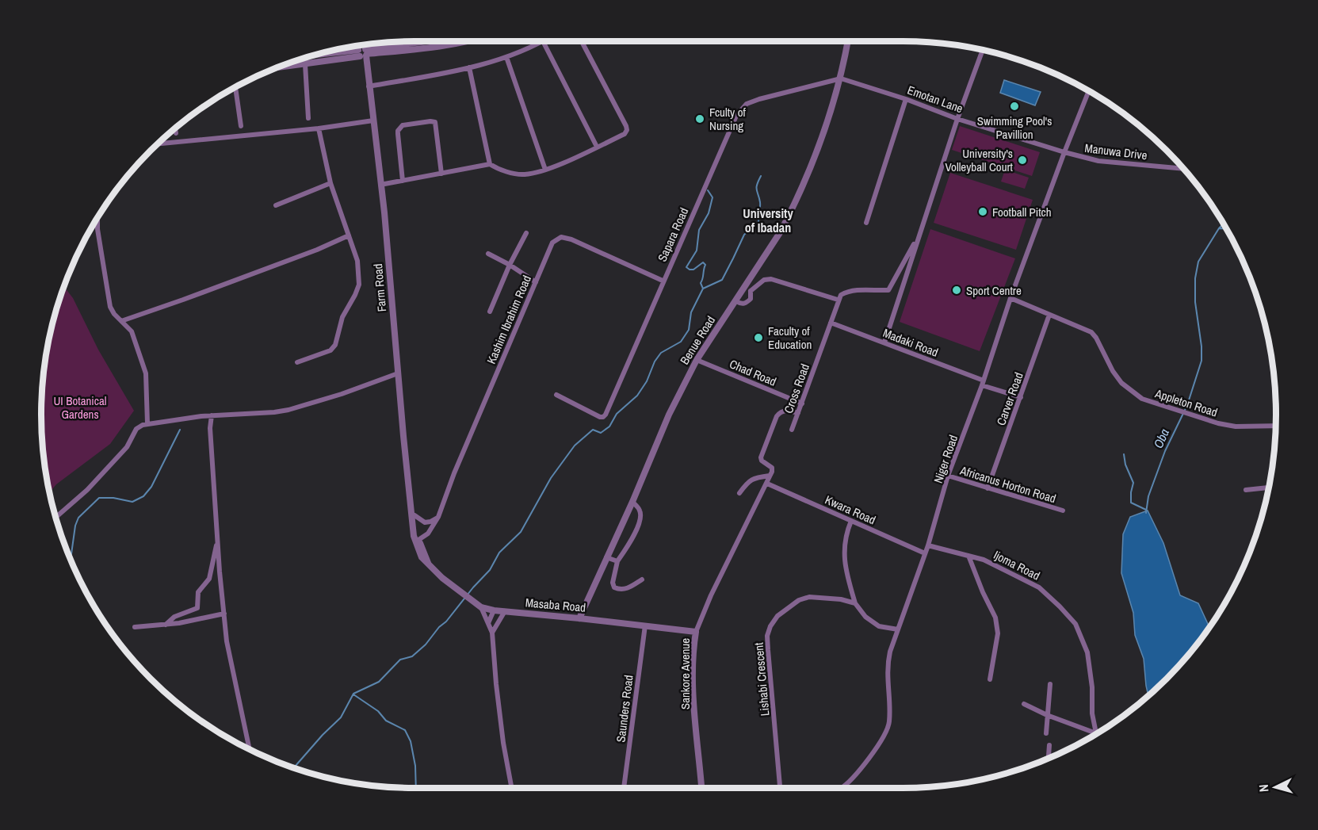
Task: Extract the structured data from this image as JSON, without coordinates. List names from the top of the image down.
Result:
{
  "streets": {
    "street": [
      "Emotan Lane",
      "Manuwa Drive",
      "Sapara Road",
      "Farm Road",
      "Kashim Ibrahim Road",
      "Benue Road",
      "Madaki Road",
      "Chad Road",
      "Cross Road",
      "Carver Road",
      "Appleton Road",
      "Niger Road",
      "Africanus Horton Road",
      "Kwara Road",
      "Ijoma Road",
      "Masaba Road",
      "Sankore Avenue",
      "Lishabi Crescent",
      "Saunders Road"
    ]
  },
  "crossings": [
    ["Emotan Lane", "Manuwa Drive"],
    ["Emotan Lane", "Sapara Road"],
    ["Emotan Lane", "Benue Road"],
    ["Emotan Lane", "Niger Road"],
    ["Manuwa Drive", "Niger Road"],
    ["Sapara Road", "Kashim Ibrahim Road"],
    ["Sapara Road", "Benue Road"],
    ["Farm Road", "Kashim Ibrahim Road"],
    ["Farm Road", "Masaba Road"],
    ["Benue Road", "Chad Road"],
    ["Benue Road", "Masaba Road"],
    ["Madaki Road", "Cross Road"],
    ["Madaki Road", "Carver Road"],
    ["Madaki Road", "Niger Road"],
    ["Chad Road", "Cross Road"],
    ["Carver Road", "Appleton Road"],
    ["Carver Road", "Africanus Horton Road"],
    ["Appleton Road", "Niger Road"],
    ["Niger Road", "Africanus Horton Road"],
    ["Niger Road", "Kwara Road"],
    ["Niger Road", "Ijoma Road"],
    ["Kwara Road", "Sankore Avenue"],
    ["Masaba Road", "Sankore Avenue"],
    ["Masaba Road", "Saunders Road"]
  ],
  "districts": ["University of Ibadan"],
  "water": ["Oba"],
  "parks": ["UI Botanical Gardens"],
  "places": [
    "Swimming Pool's Pavillion",
    "Fculty of Nursing",
    "University's Volleyball Court",
    "Football Pitch",
    "Sport Centre",
    "Faculty of Education"
  ],
  "north": "left"
}
